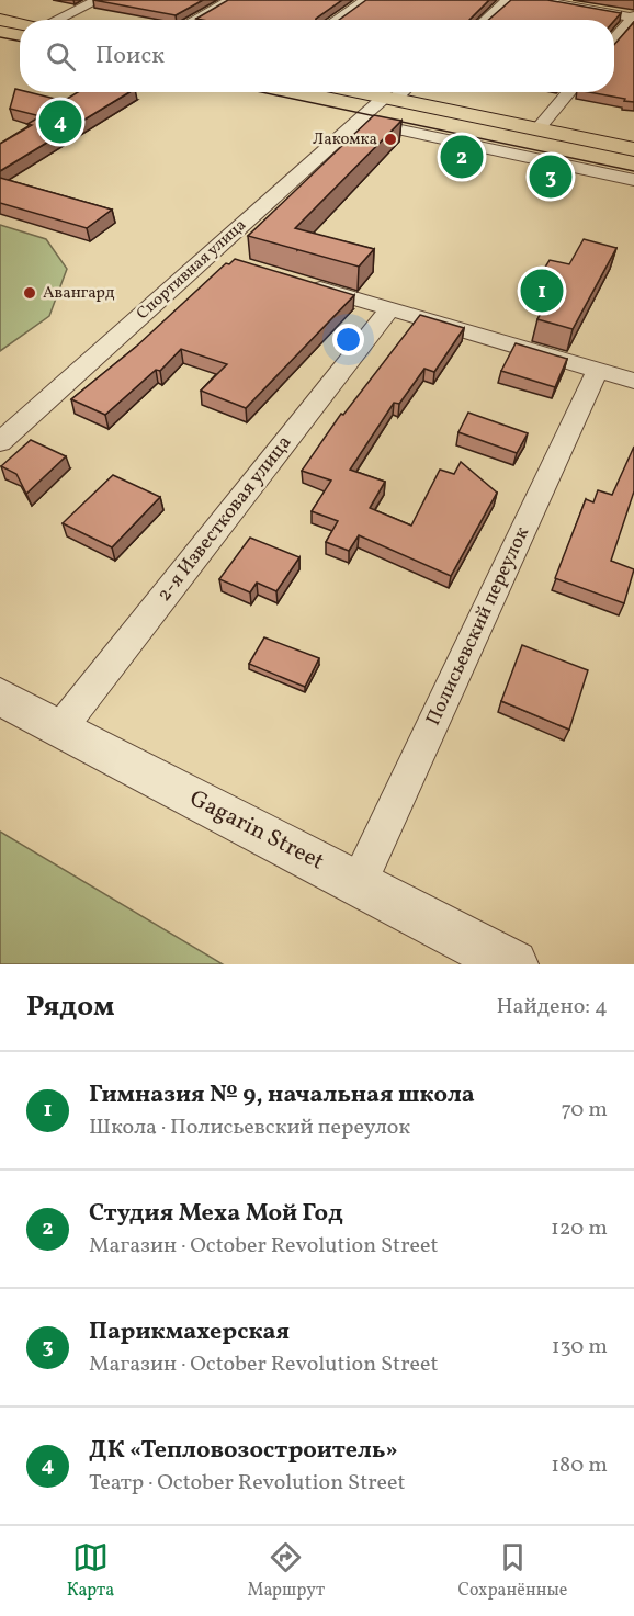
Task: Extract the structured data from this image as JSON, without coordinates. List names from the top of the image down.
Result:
{
  "streets": {
    "street": [
      "Спортивная улица",
      "2-я Известковая улица",
      "Полисьевский переулок",
      "Gagarin Street"
    ]
  },
  "crossings": [
    ["2-я Известковая улица", "Gagarin Street"],
    ["Полисьевский переулок", "Gagarin Street"]
  ],
  "places": ["Лакомка", "Авангард"],
  "page": {
    "search": "Поиск",
    "pins": [
      "4",
      "2",
      "3",
      "1"
    ],
    "heading": ["Рядом", "Найдено: 4"],
    "list": [
      {
        "mark": "1",
        "name": "Гимназия № 9, начальная школа",
        "note": "Школа · Полисьевский переулок",
        "value": "70 m"
      },
      {
        "mark": "2",
        "name": "Студия Меха Мой Год",
        "note": "Магазин · October Revolution Street",
        "value": "120 m"
      },
      {
        "mark": "3",
        "name": "Парикмахерская",
        "note": "Магазин · October Revolution Street",
        "value": "130 m"
      },
      {
        "mark": "4",
        "name": "ДК «Тепловозостроитель»",
        "note": "Театр · October Revolution Street",
        "value": "180 m"
      }
    ],
    "nav": ["Карта", "Маршрут", "Сохранённые"]
  }
}
